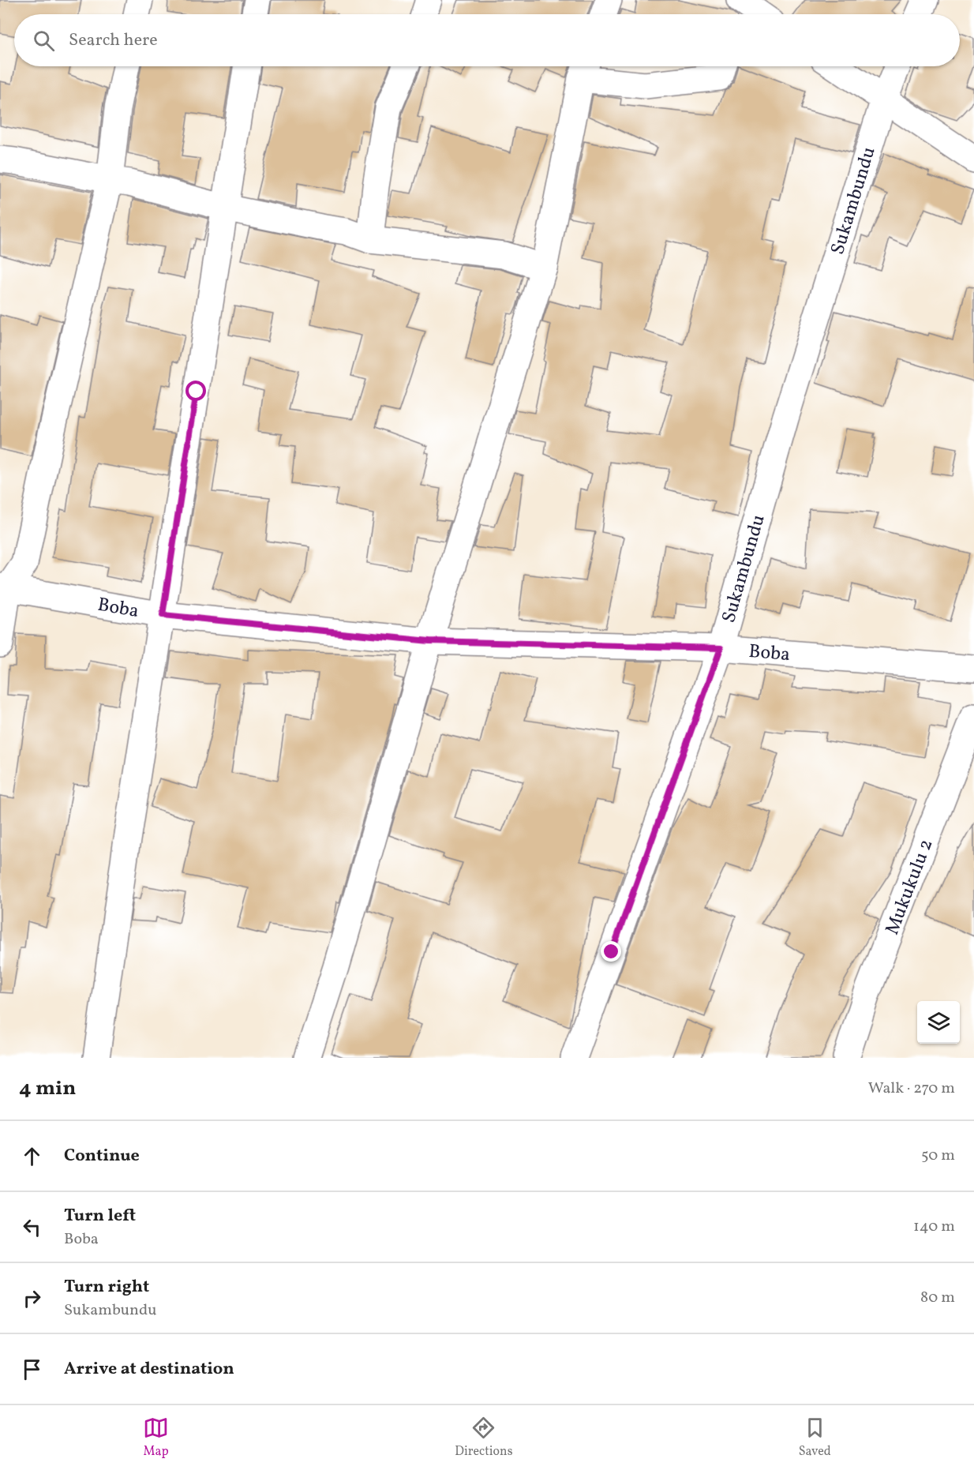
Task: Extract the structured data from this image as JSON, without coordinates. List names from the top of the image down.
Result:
{
  "streets": {
    "street": ["Sukambundu", "Boba", "Mukukulu 2"]
  },
  "crossings": [
    ["Sukambundu", "Boba"]
  ],
  "page": {
    "search": "Search here",
    "heading": ["4 min", "Walk · 270 m"],
    "list": [
      ["Continue", "50 m"],
      ["Turn left", "Boba", "140 m"],
      ["Turn right", "Sukambundu", "80 m"],
      "Arrive at destination"
    ],
    "nav": ["Map", "Directions", "Saved"]
  }
}
